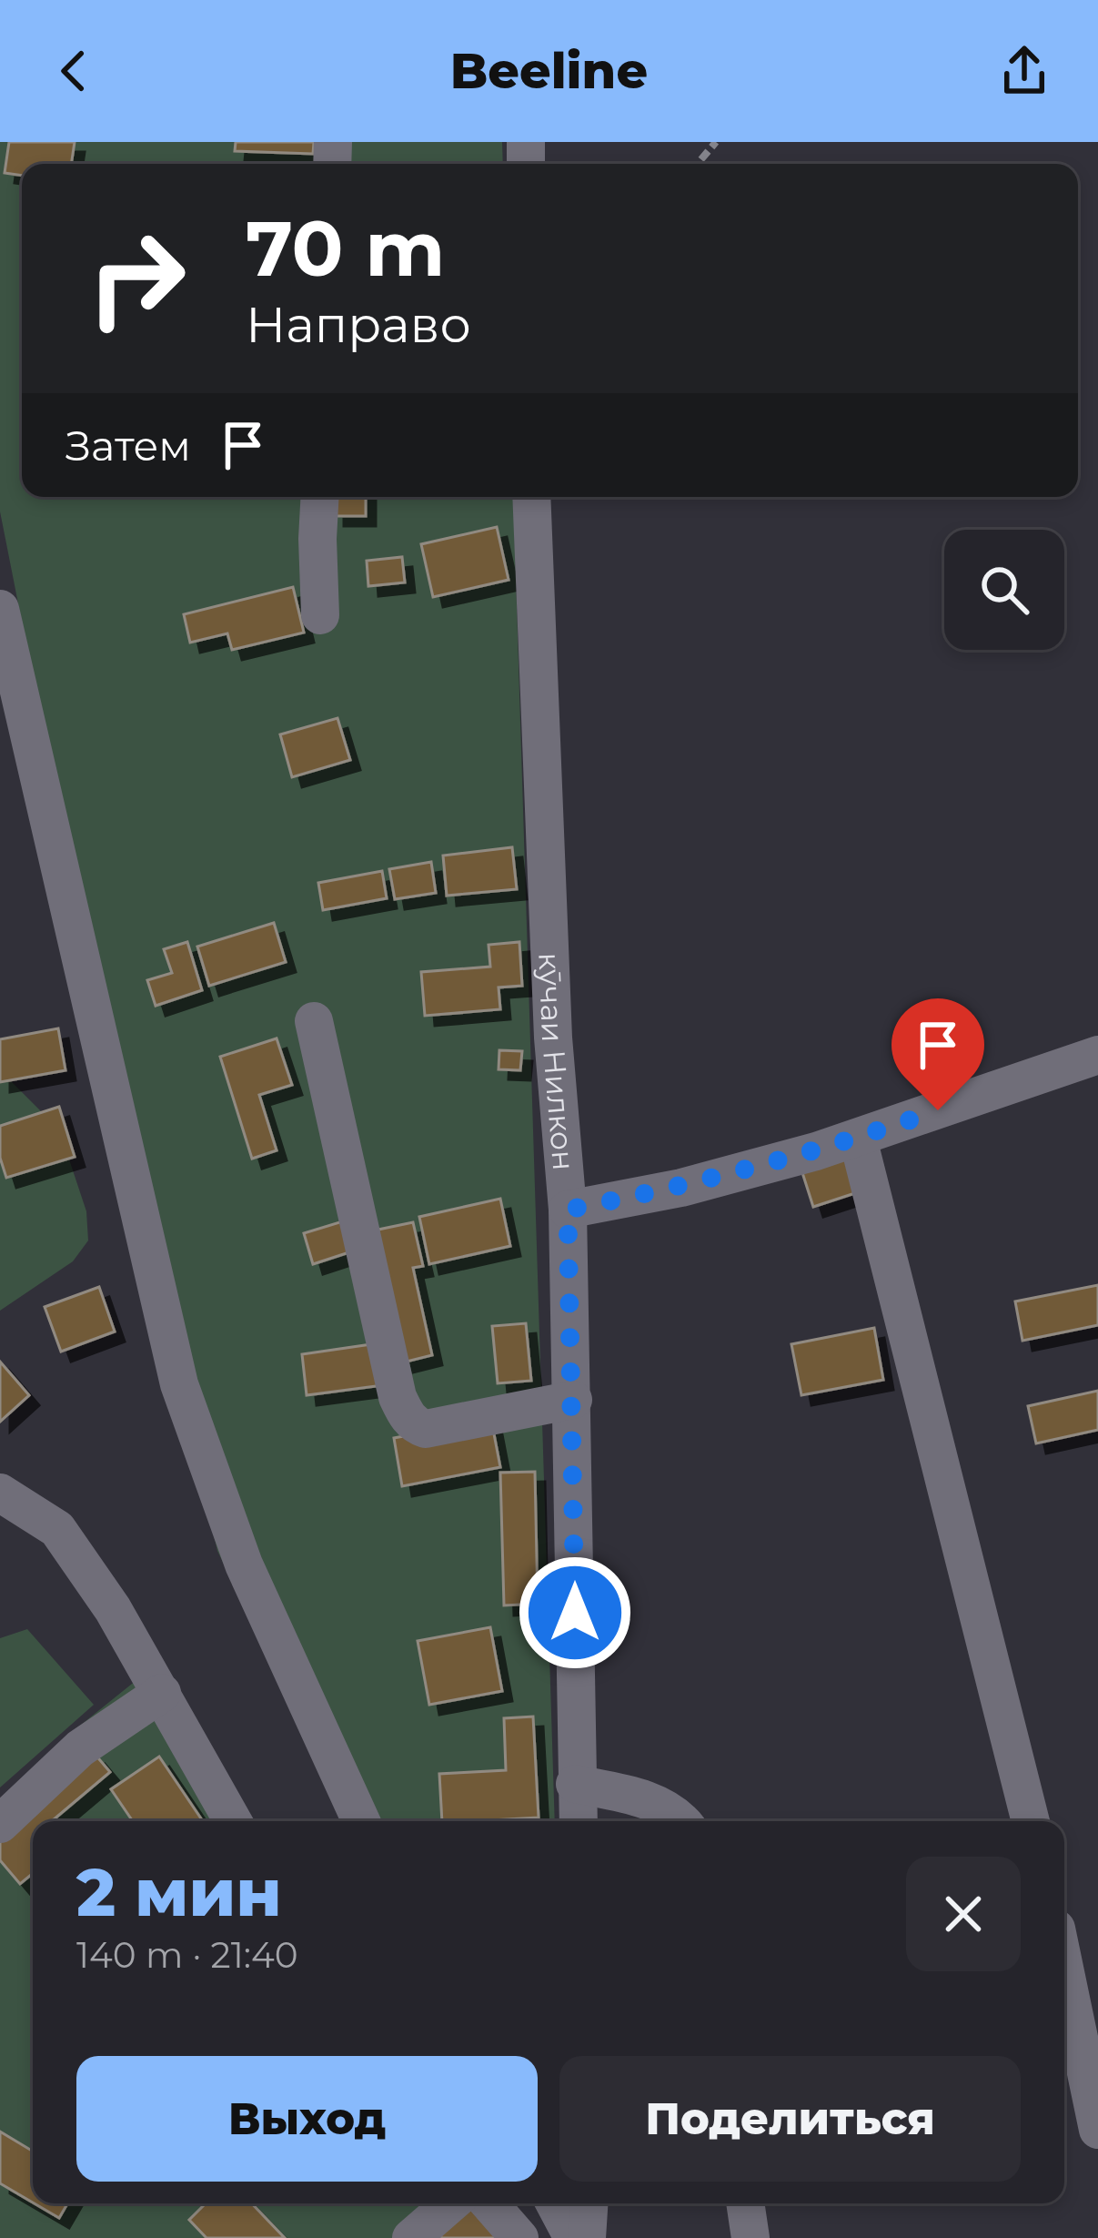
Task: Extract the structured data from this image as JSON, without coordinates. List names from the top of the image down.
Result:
{
  "streets": {
    "street": ["кӯчаи Нилкон"]
  },
  "page": {
    "header": "Beeline",
    "turn": ["70 m", "Направо"],
    "then": "Затем",
    "heading": ["2 мин", "140 m · 21:40"],
    "buttons": ["Выход", "Поделиться"]
  }
}
